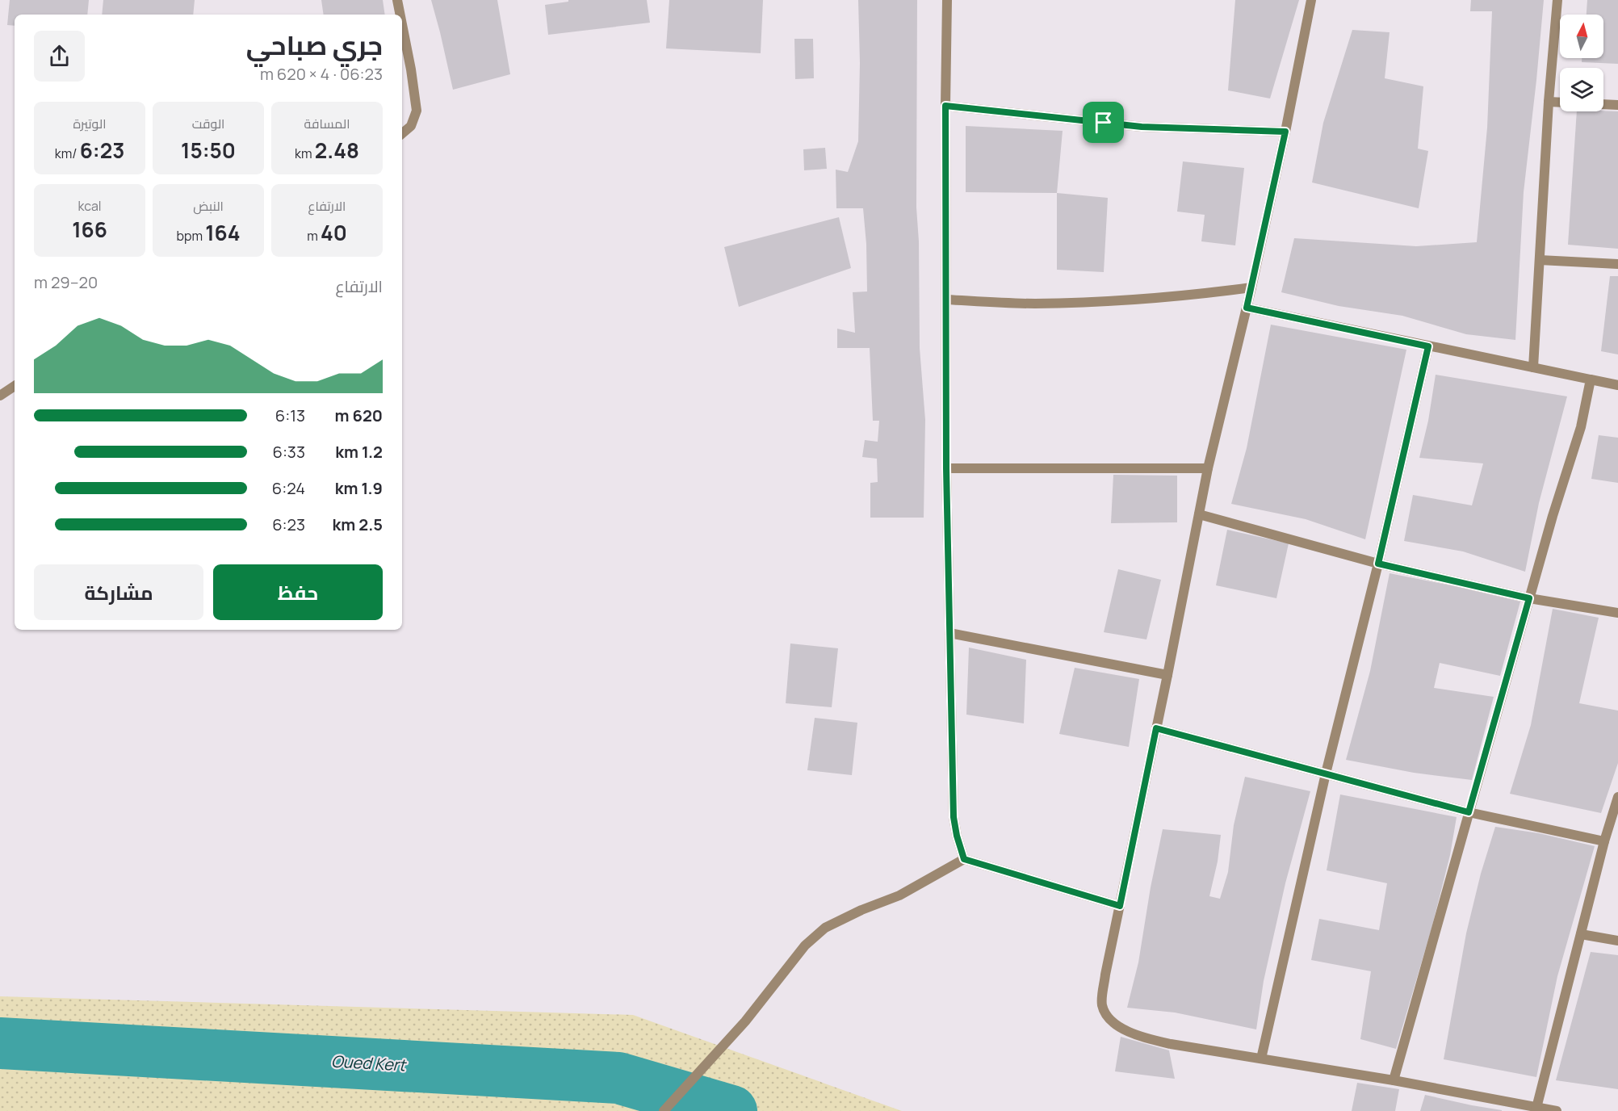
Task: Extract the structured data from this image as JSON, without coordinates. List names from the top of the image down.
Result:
{
  "water": ["Oued Kert"],
  "north": "top",
  "page": {
    "heading": ["جري صباحي", "06:23 · 4 × 620 m"],
    "stats": [
      ["المسافة", "2.48 km"],
      ["الوقت", "15:50"],
      ["الوتيرة", "6:23 /km"],
      ["الارتفاع", "40 m"],
      ["النبض", "164 bpm"],
      ["kcal", "166"]
    ],
    "chart": ["الارتفاع", "20–29 m"],
    "list": [
      {
        "name": "620 m",
        "note": "6:13"
      },
      {
        "name": "1.2 km",
        "note": "6:33"
      },
      {
        "name": "1.9 km",
        "note": "6:24"
      },
      {
        "name": "2.5 km",
        "note": "6:23"
      }
    ],
    "buttons": ["حفظ", "مشاركة"]
  }
}
